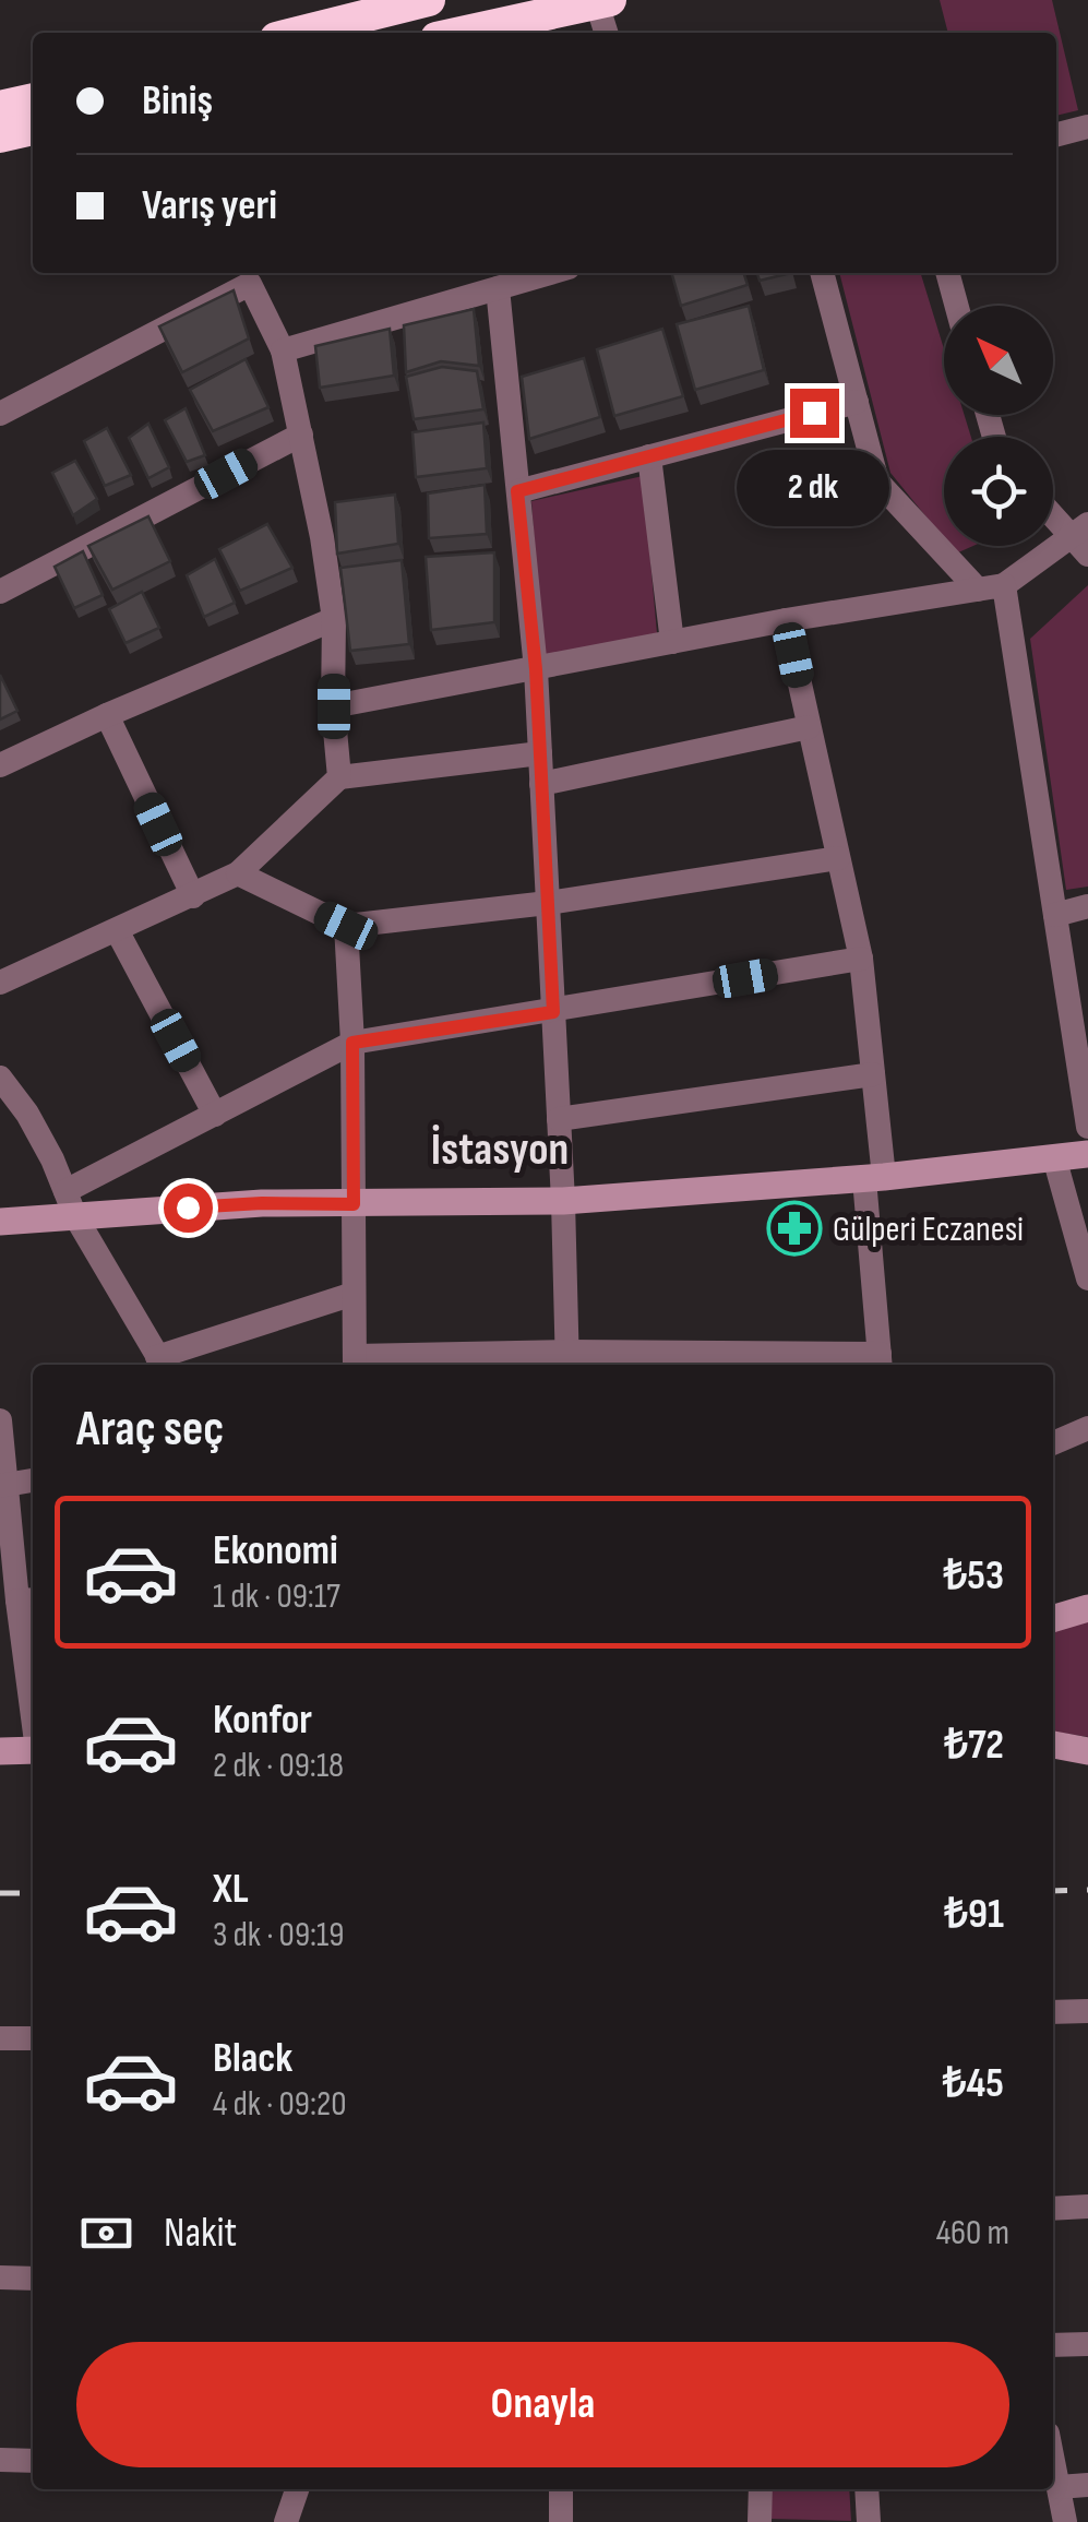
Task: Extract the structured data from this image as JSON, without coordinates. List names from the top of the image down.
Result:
{
  "districts": ["İstasyon"],
  "places": {
    "pharmacy": ["Gülperi Eczanesi"]
  },
  "north": "top left",
  "page": {
    "banner": ["Biniş", "Varış yeri"],
    "bubble": "2 dk",
    "heading": "Araç seç",
    "list": [
      {
        "name": "Ekonomi",
        "note": "1 dk · 09:17",
        "value": "₺53"
      },
      {
        "name": "Konfor",
        "note": "2 dk · 09:18",
        "value": "₺72"
      },
      {
        "name": "XL",
        "note": "3 dk · 09:19",
        "value": "₺91"
      },
      {
        "name": "Black",
        "note": "4 dk · 09:20",
        "value": "₺45"
      }
    ],
    "pay": ["Nakit", "460 m"],
    "buttons": "Onayla"
  }
}
